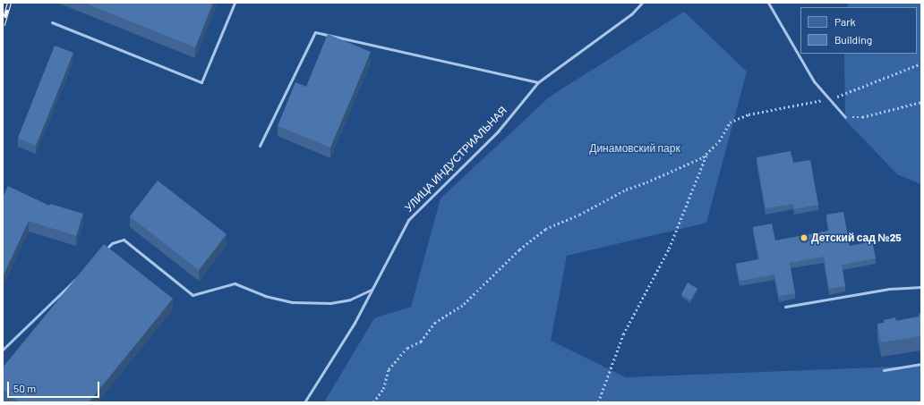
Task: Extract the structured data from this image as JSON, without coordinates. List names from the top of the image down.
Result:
{
  "streets": {
    "lane": ["УЛИЦА ИНДУСТРИАЛЬНАЯ"]
  },
  "parks": ["Динамовский парк"],
  "places": ["Детский сад №25"],
  "legend": ["Park", "Building"],
  "scale_bar": "50 m"
}
